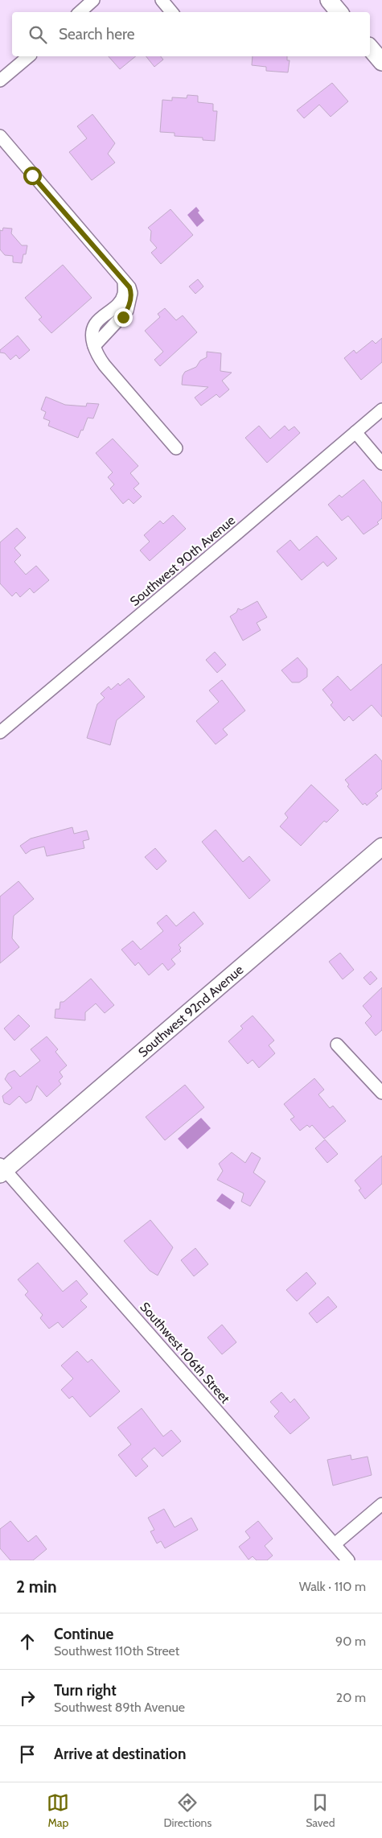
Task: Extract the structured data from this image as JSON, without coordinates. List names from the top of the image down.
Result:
{
  "streets": {
    "street": ["Southwest 90th Avenue", "Southwest 92nd Avenue", "Southwest 106th Street"]
  },
  "crossings": [
    ["Southwest 92nd Avenue", "Southwest 106th Street"]
  ],
  "page": {
    "search": "Search here",
    "heading": ["2 min", "Walk · 110 m"],
    "list": [
      ["Continue", "Southwest 110th Street", "90 m"],
      ["Turn right", "Southwest 89th Avenue", "20 m"],
      "Arrive at destination"
    ],
    "nav": ["Map", "Directions", "Saved"]
  }
}
